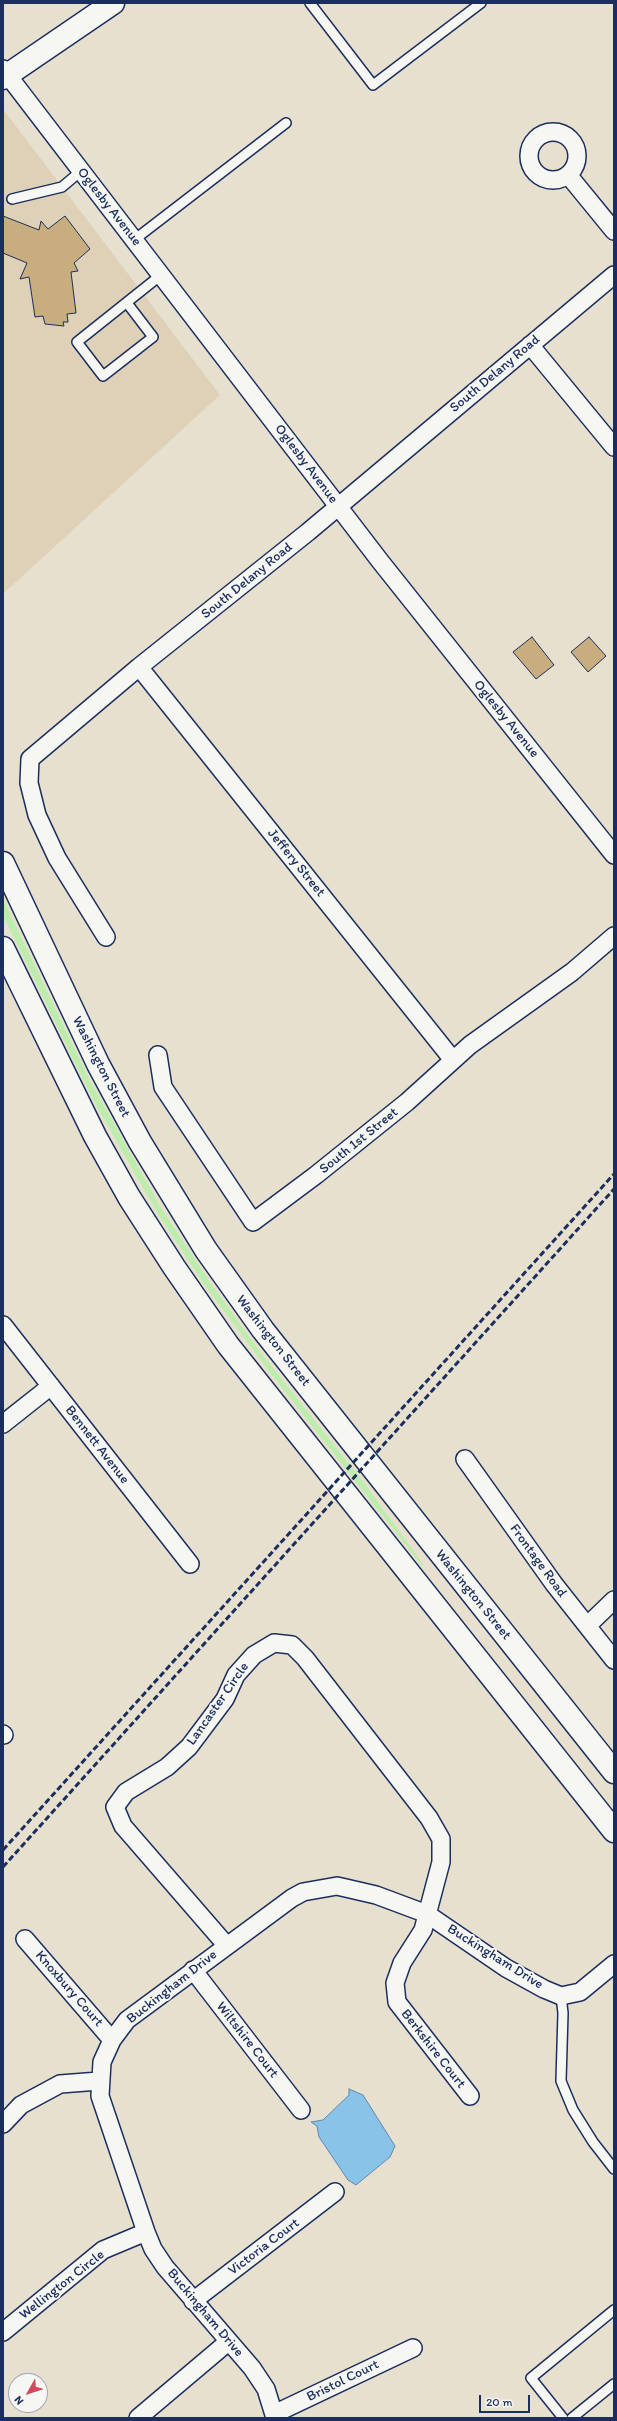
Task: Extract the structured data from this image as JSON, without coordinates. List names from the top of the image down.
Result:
{
  "streets": {
    "main road": ["Washington Street"],
    "street": [
      "Oglesby Avenue",
      "South Delany Road",
      "Jeffery Street",
      "South 1st Street",
      "Bennett Avenue",
      "Frontage Road",
      "Lancaster Circle",
      "Buckingham Drive",
      "Knoxbury Court",
      "Wiltshire Court",
      "Berkshire Court",
      "Victoria Court",
      "Wellington Circle",
      "Bristol Court"
    ]
  },
  "crossings": [
    ["Oglesby Avenue", "South Delany Road"],
    ["South Delany Road", "Jeffery Street"],
    ["Jeffery Street", "South 1st Street"],
    ["Lancaster Circle", "Buckingham Drive"],
    ["Lancaster Circle", "Berkshire Court"],
    ["Buckingham Drive", "Knoxbury Court"],
    ["Buckingham Drive", "Wiltshire Court"],
    ["Buckingham Drive", "Berkshire Court"],
    ["Buckingham Drive", "Victoria Court"],
    ["Buckingham Drive", "Wellington Circle"],
    ["Buckingham Drive", "Bristol Court"]
  ],
  "scale_bar": "20 m",
  "north": "bottom left"
}
